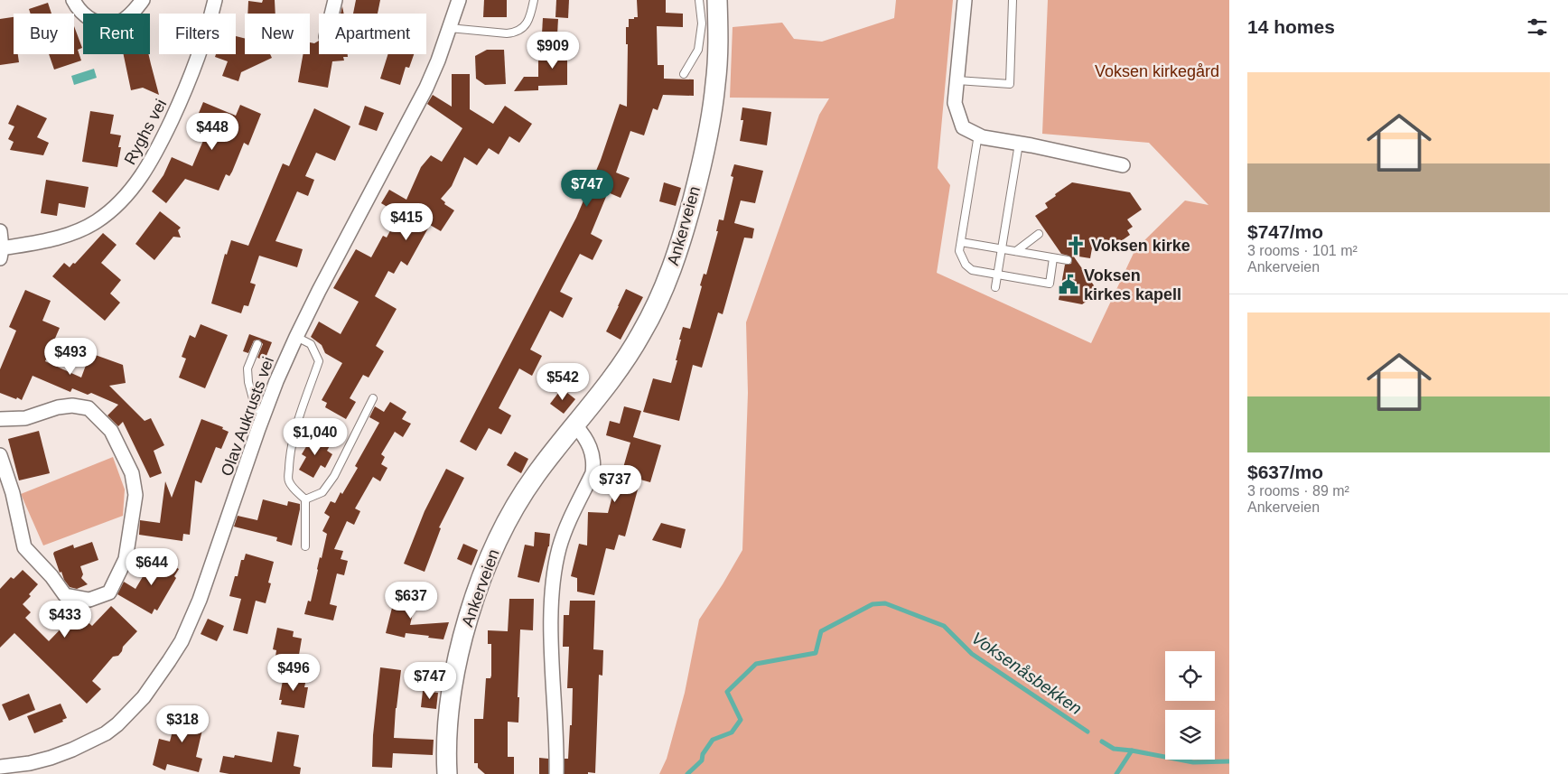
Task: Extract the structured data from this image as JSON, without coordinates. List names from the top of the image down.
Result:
{
  "streets": {
    "main road": ["Ankerveien"],
    "street": ["Ryghs vei", "Olav Aukrusts vei"]
  },
  "water": ["Voksenåsbekken"],
  "parks": ["Voksen kirkegård"],
  "places": {
    "church": ["Voksen kirke"],
    "public building": ["Voksen kirkes kapell"]
  },
  "page": {
    "heading": "14 homes",
    "chip": [
      "Buy",
      "Rent",
      "Filters",
      "New",
      "Apartment"
    ],
    "price": [
      "$909",
      "$448",
      "$747",
      "$415",
      "$493",
      "$542",
      "$1,040",
      "$737",
      "$644",
      "$637",
      "$433",
      "$496",
      "$747",
      "$318"
    ],
    "list": [
      {
        "name": "$747/mo",
        "note": "3 rooms · 101 m² · Ankerveien"
      },
      {
        "name": "$637/mo",
        "note": "3 rooms · 89 m² · Ankerveien"
      }
    ]
  }
}
